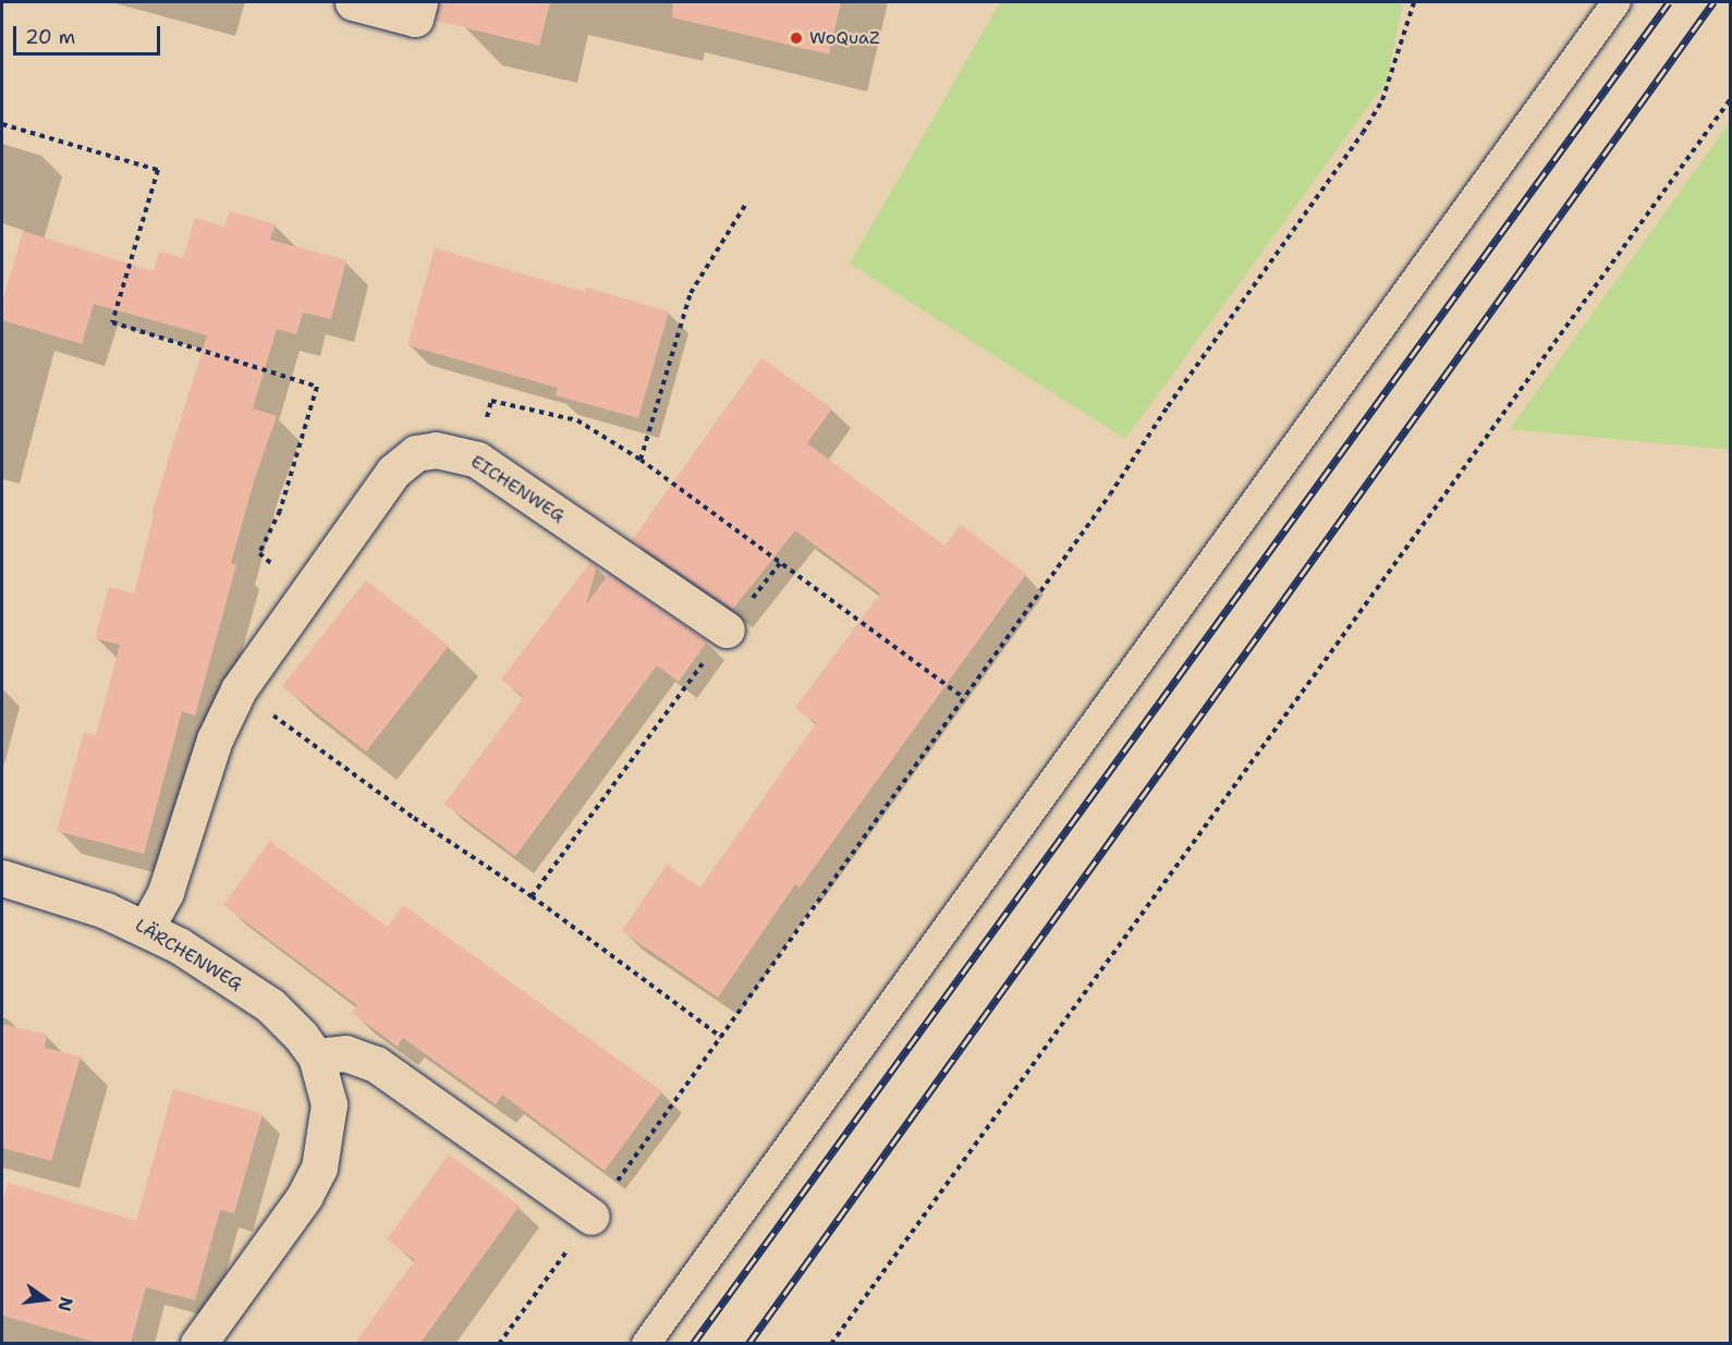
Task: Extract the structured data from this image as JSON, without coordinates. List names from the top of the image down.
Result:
{
  "streets": {
    "street": ["EICHENWEG", "LÄRCHENWEG"]
  },
  "crossings": [
    ["EICHENWEG", "LÄRCHENWEG"]
  ],
  "places": ["WoQuaZ"],
  "scale_bar": "20 m",
  "north": "right"
}
